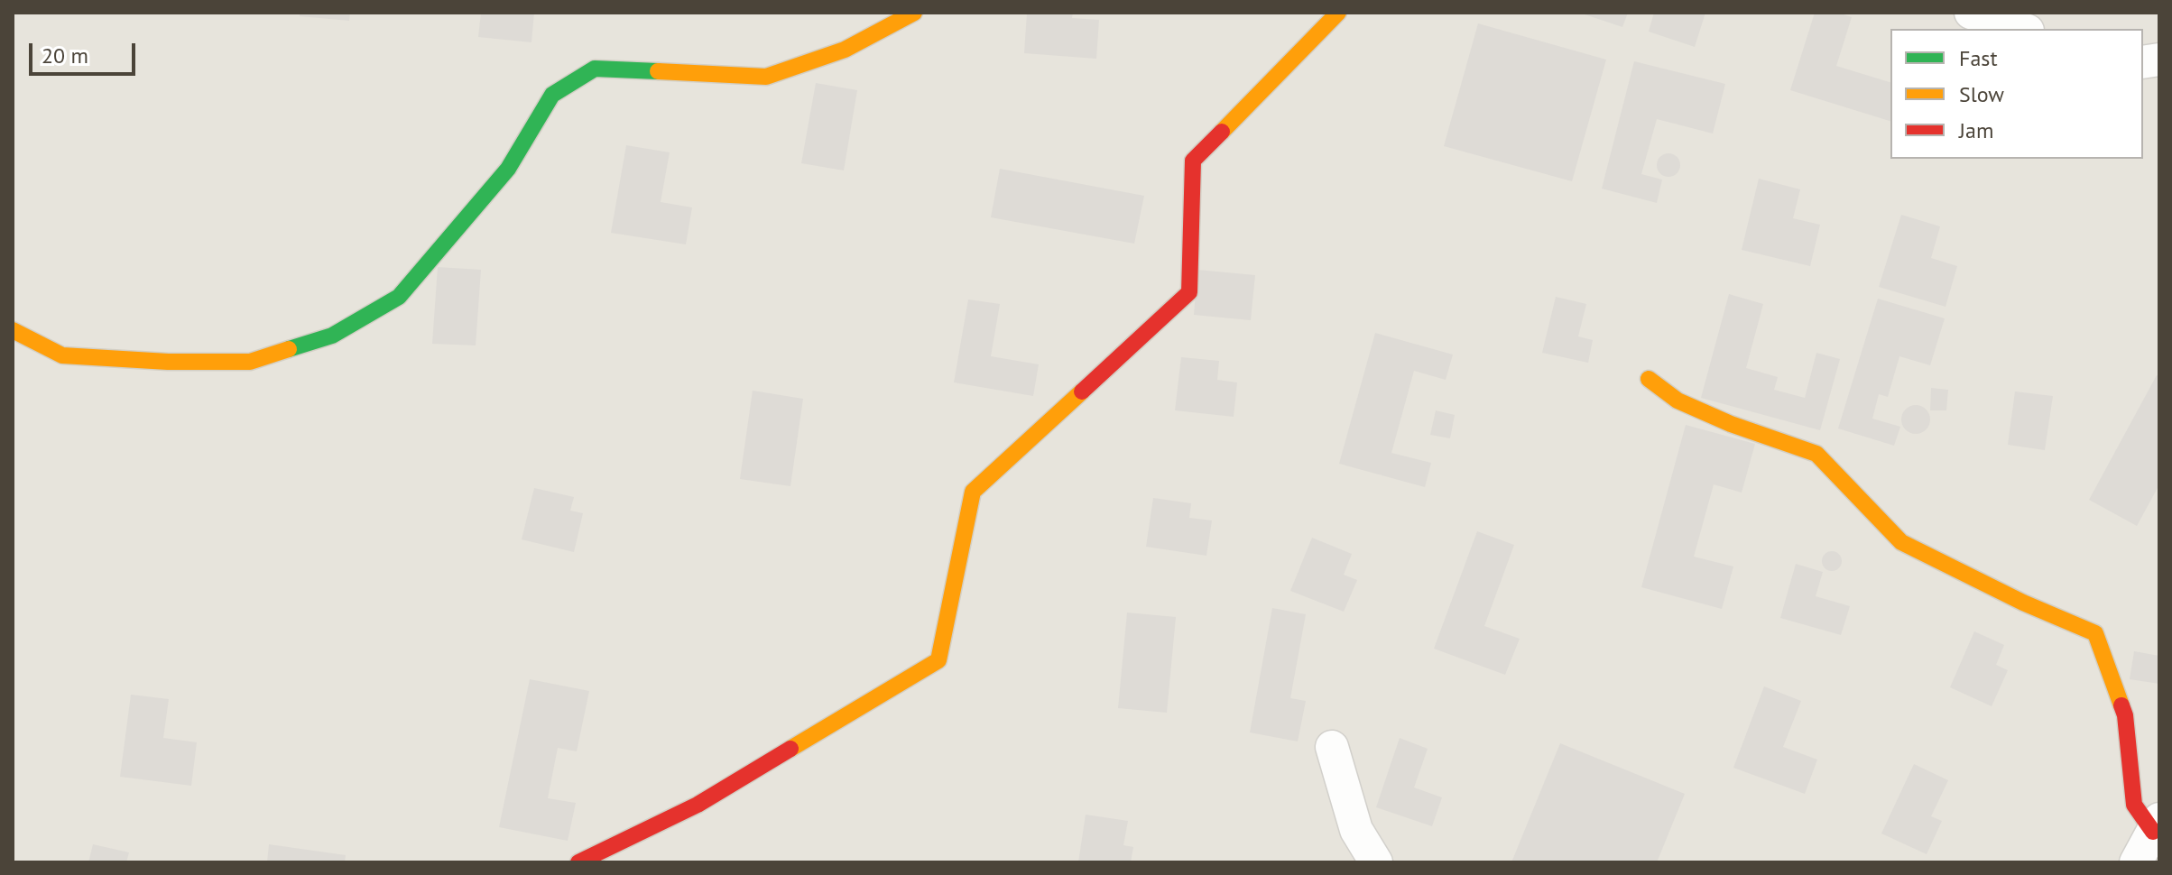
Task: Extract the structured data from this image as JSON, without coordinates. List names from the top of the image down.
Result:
{
  "legend": ["Fast", "Slow", "Jam"],
  "scale_bar": "20 m"
}
